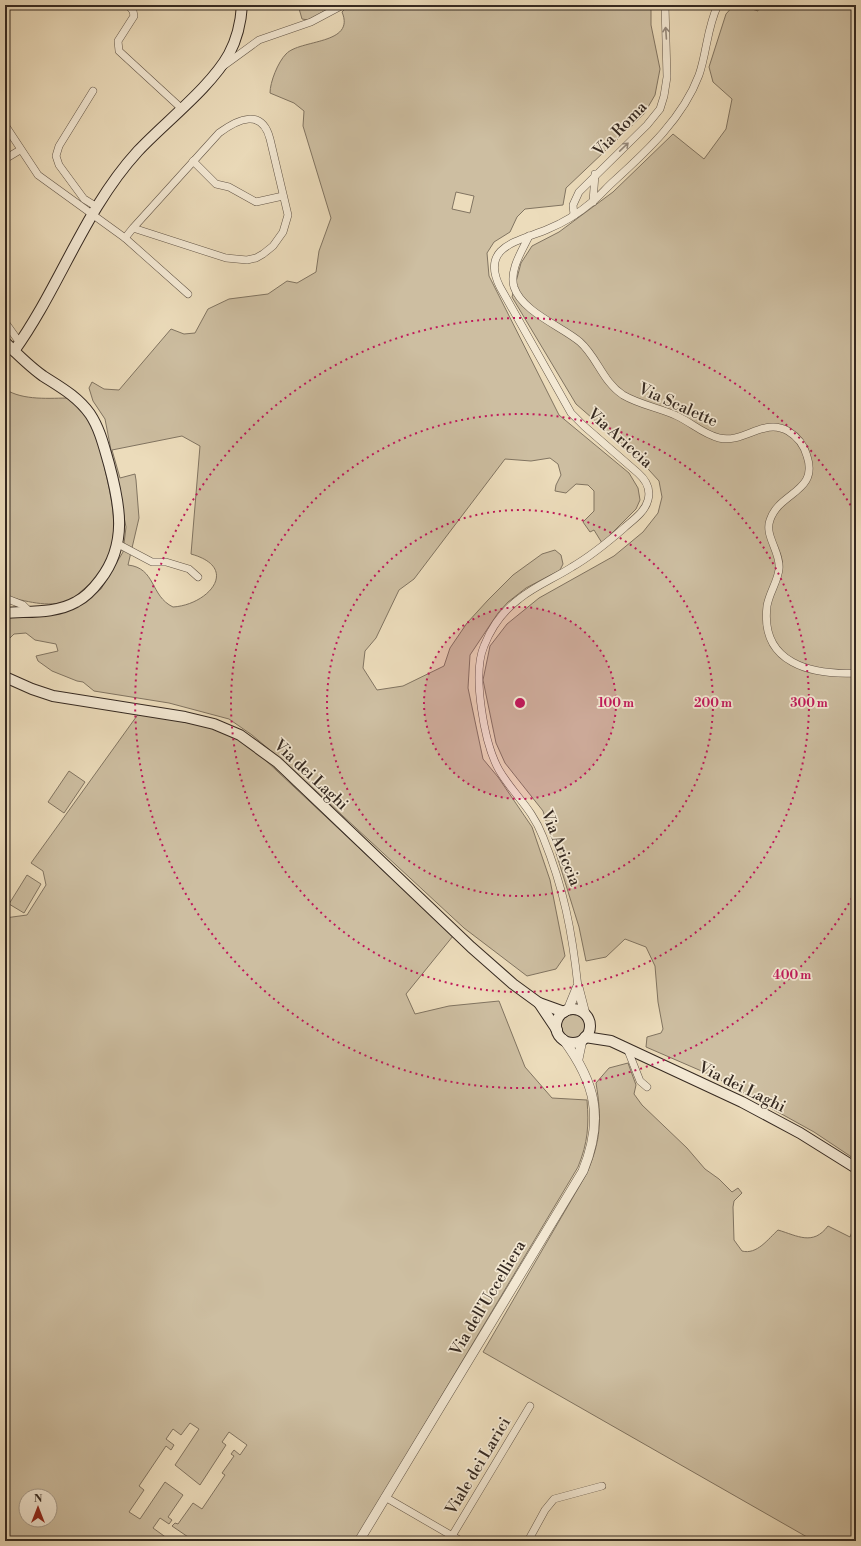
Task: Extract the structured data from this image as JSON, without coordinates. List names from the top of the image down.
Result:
{
  "streets": {
    "main road": ["Via dei Laghi"],
    "street": [
      "Via Roma",
      "Via Scalette",
      "Via Ariccia",
      "Via dell'Uccelliera",
      "Viale dei Larici"
    ]
  },
  "crossings": [
    ["Via Roma", "Via Ariccia"],
    ["Via Scalette", "Via Ariccia"],
    ["Via Ariccia", "Via dei Laghi"],
    ["Via Ariccia", "Via dell'Uccelliera"],
    ["Via dei Laghi", "Via dell'Uccelliera"]
  ],
  "one_way": ["Via Roma"],
  "north": "top",
  "rings": [
    "100 m",
    "200 m",
    "300 m",
    "400 m"
  ]
}
